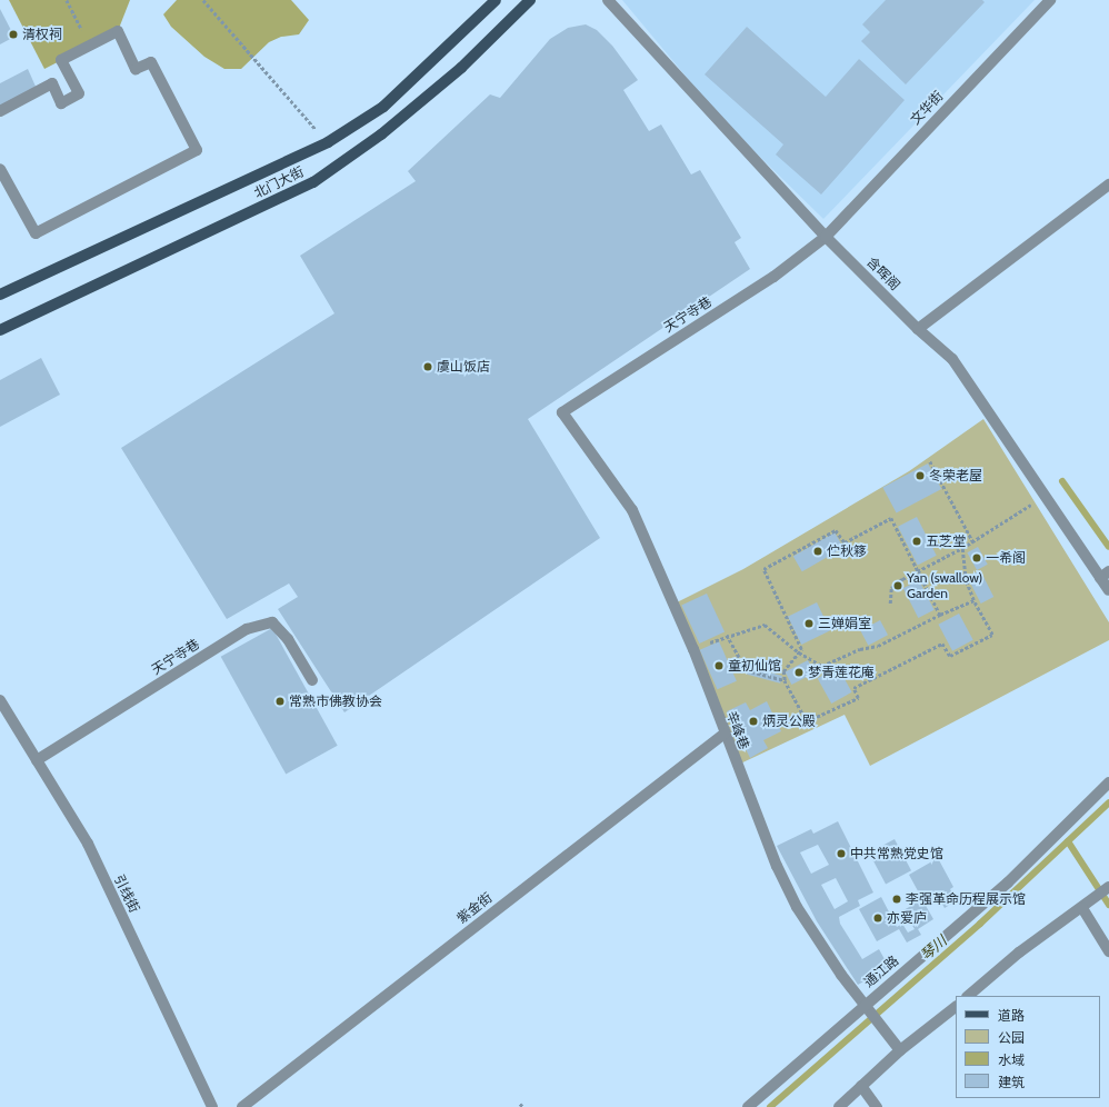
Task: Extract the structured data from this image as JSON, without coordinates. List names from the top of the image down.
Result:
{
  "streets": {
    "main road": ["北门大街"],
    "street": [
      "文华街",
      "含晖阁",
      "天宁寺巷",
      "辛峰巷",
      "引线街",
      "紫金街",
      "通江路"
    ]
  },
  "crossings": [
    ["文华街", "含晖阁"],
    ["文华街", "天宁寺巷"],
    ["含晖阁", "天宁寺巷"],
    ["天宁寺巷", "辛峰巷"],
    ["天宁寺巷", "引线街"],
    ["辛峰巷", "紫金街"],
    ["辛峰巷", "通江路"]
  ],
  "water": ["琴川"],
  "places": [
    "清权祠",
    "虞山饭店",
    "冬荣老屋",
    "五芝堂",
    "伫秋簃",
    "一希阁",
    "Yan (swallow) Garden",
    "三婵娟室",
    "童初仙馆",
    "梦青莲花庵",
    "常熟市佛教协会",
    "炳灵公殿",
    "中共常熟党史馆",
    "李强革命历程展示馆",
    "亦爱庐"
  ],
  "legend": [
    "道路",
    "公园",
    "水域",
    "建筑"
  ]
}
